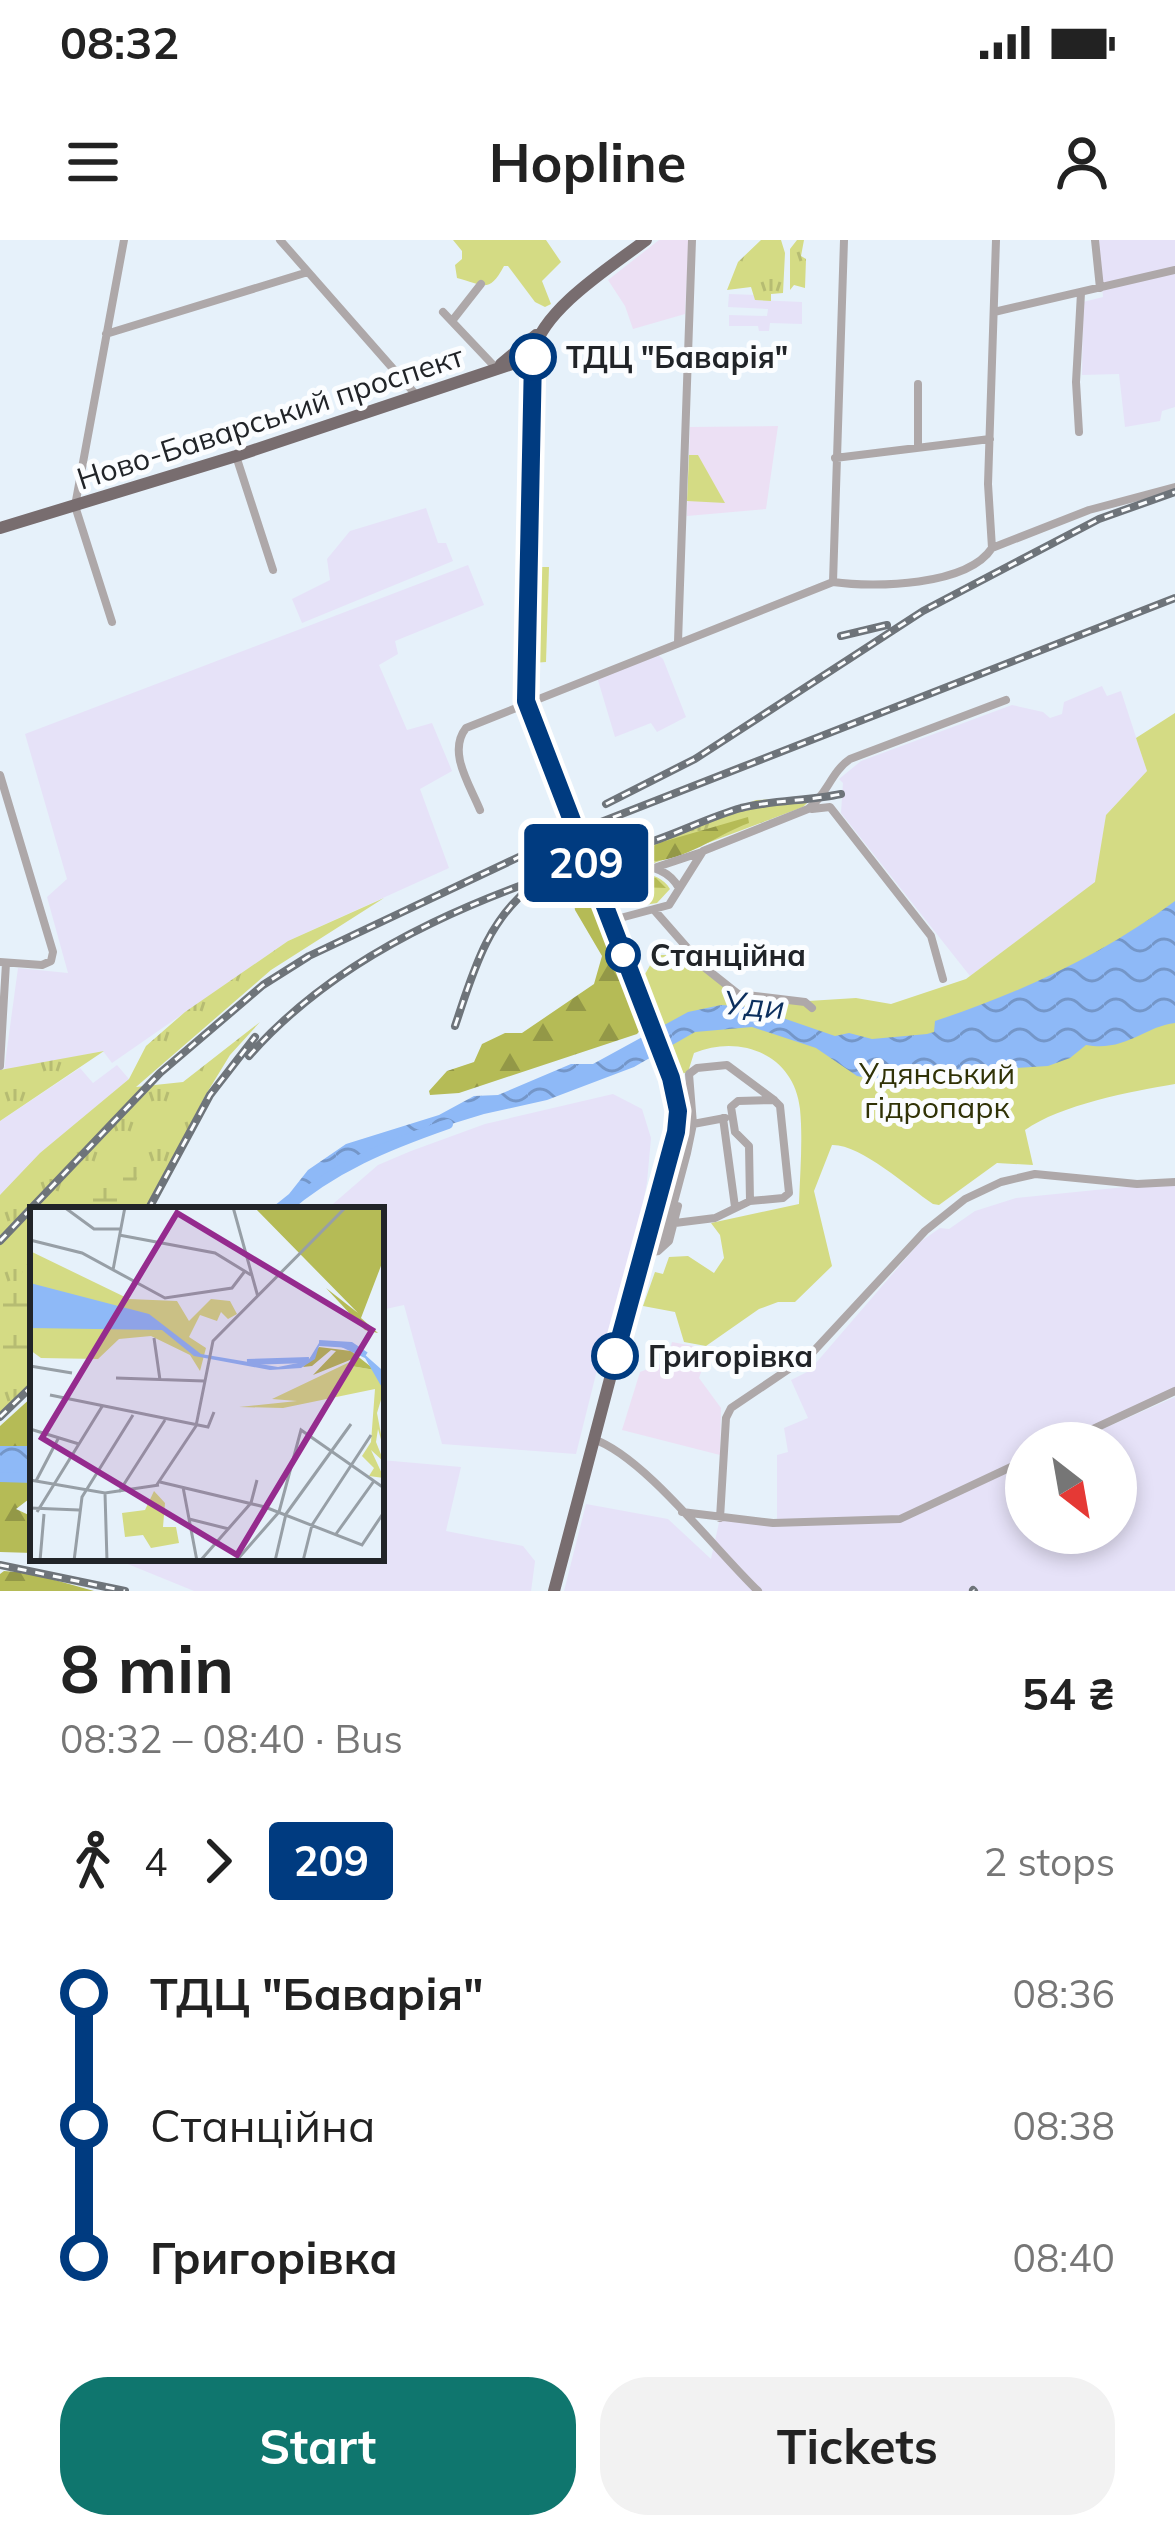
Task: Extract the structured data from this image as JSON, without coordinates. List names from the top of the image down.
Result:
{
  "streets": {
    "main road": ["Ново-Баварський проспект"]
  },
  "water": ["Уди"],
  "parks": ["Удянський гідропарк"],
  "places": ["ТДЦ \"Баварія\"", "Станційна", "Григорівка"],
  "lines": ["bus line 209"],
  "north": "bottom right",
  "page": {
    "status": "08:32",
    "header": "Hopline",
    "on_map": "209",
    "heading": ["8 min", "08:32 – 08:40 · Bus", "54 ₴"],
    "legs": ["4", "209", "2 stops"],
    "list": [
      {
        "name": "ТДЦ \"Баварія\"",
        "value": "08:36"
      },
      {
        "name": "Станційна",
        "value": "08:38"
      },
      {
        "name": "Григорівка",
        "value": "08:40"
      }
    ],
    "buttons": ["Start", "Tickets"]
  }
}
